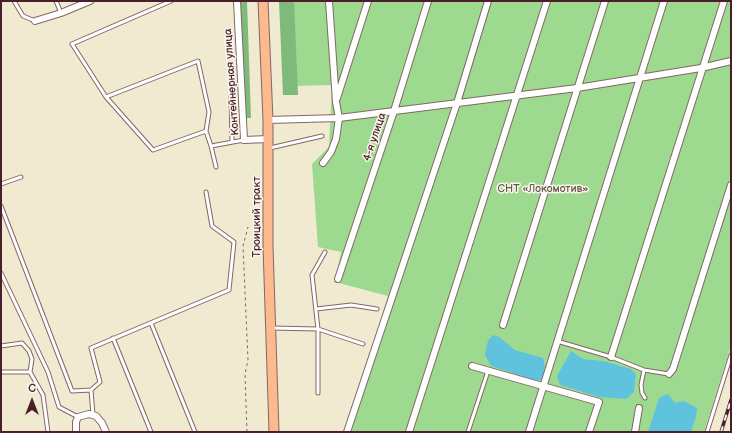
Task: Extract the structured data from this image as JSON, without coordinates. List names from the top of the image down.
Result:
{
  "streets": {
    "main road": ["Троицкий тракт"],
    "street": ["Контейнерная улица", "4-я улица"]
  },
  "crossings": [
    ["Контейнерная улица", "Троицкий тракт"]
  ],
  "parks": ["СНТ «Локомотив»"],
  "north": "top"
}
